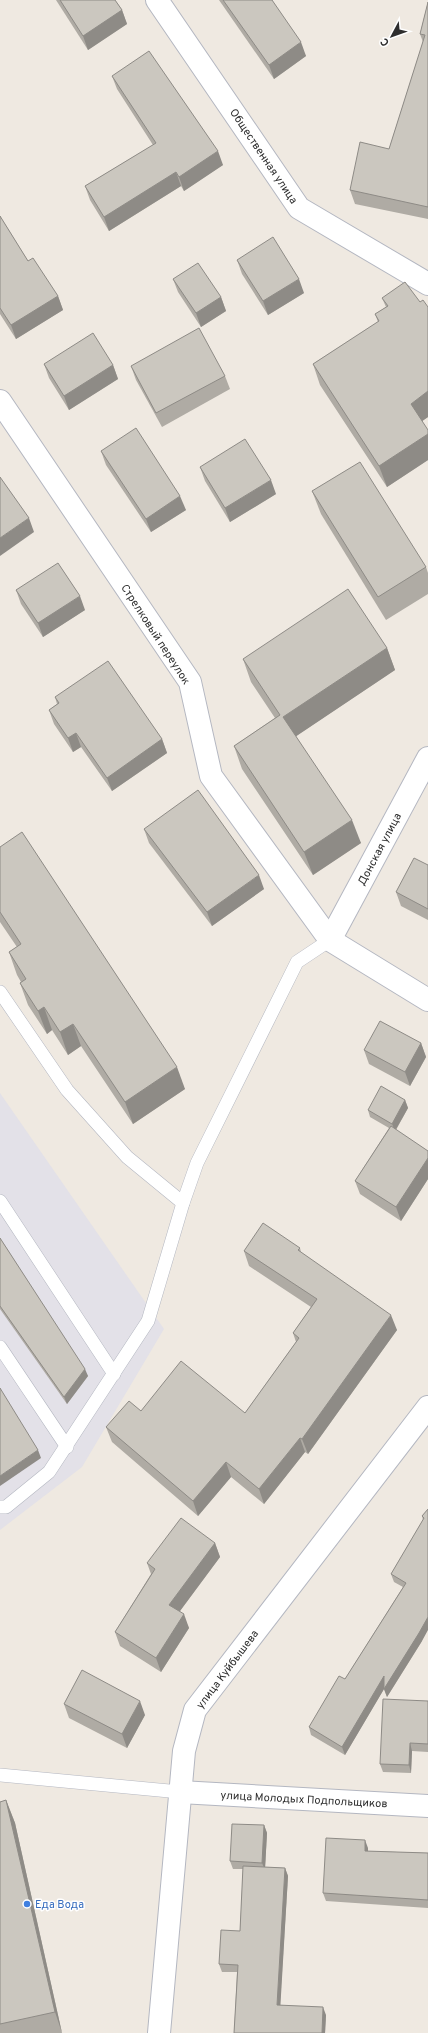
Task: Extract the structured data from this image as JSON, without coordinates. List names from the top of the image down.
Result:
{
  "streets": {
    "street": [
      "Общественная улица",
      "Стрелковый переулок",
      "Донская улица",
      "улица Куйбышева",
      "улица Молодых Подпольщиков"
    ]
  },
  "crossings": [
    ["Стрелковый переулок", "Донская улица"],
    ["улица Куйбышева", "улица Молодых Подпольщиков"]
  ],
  "places": ["Еда Вода"],
  "north": "bottom left"
}
